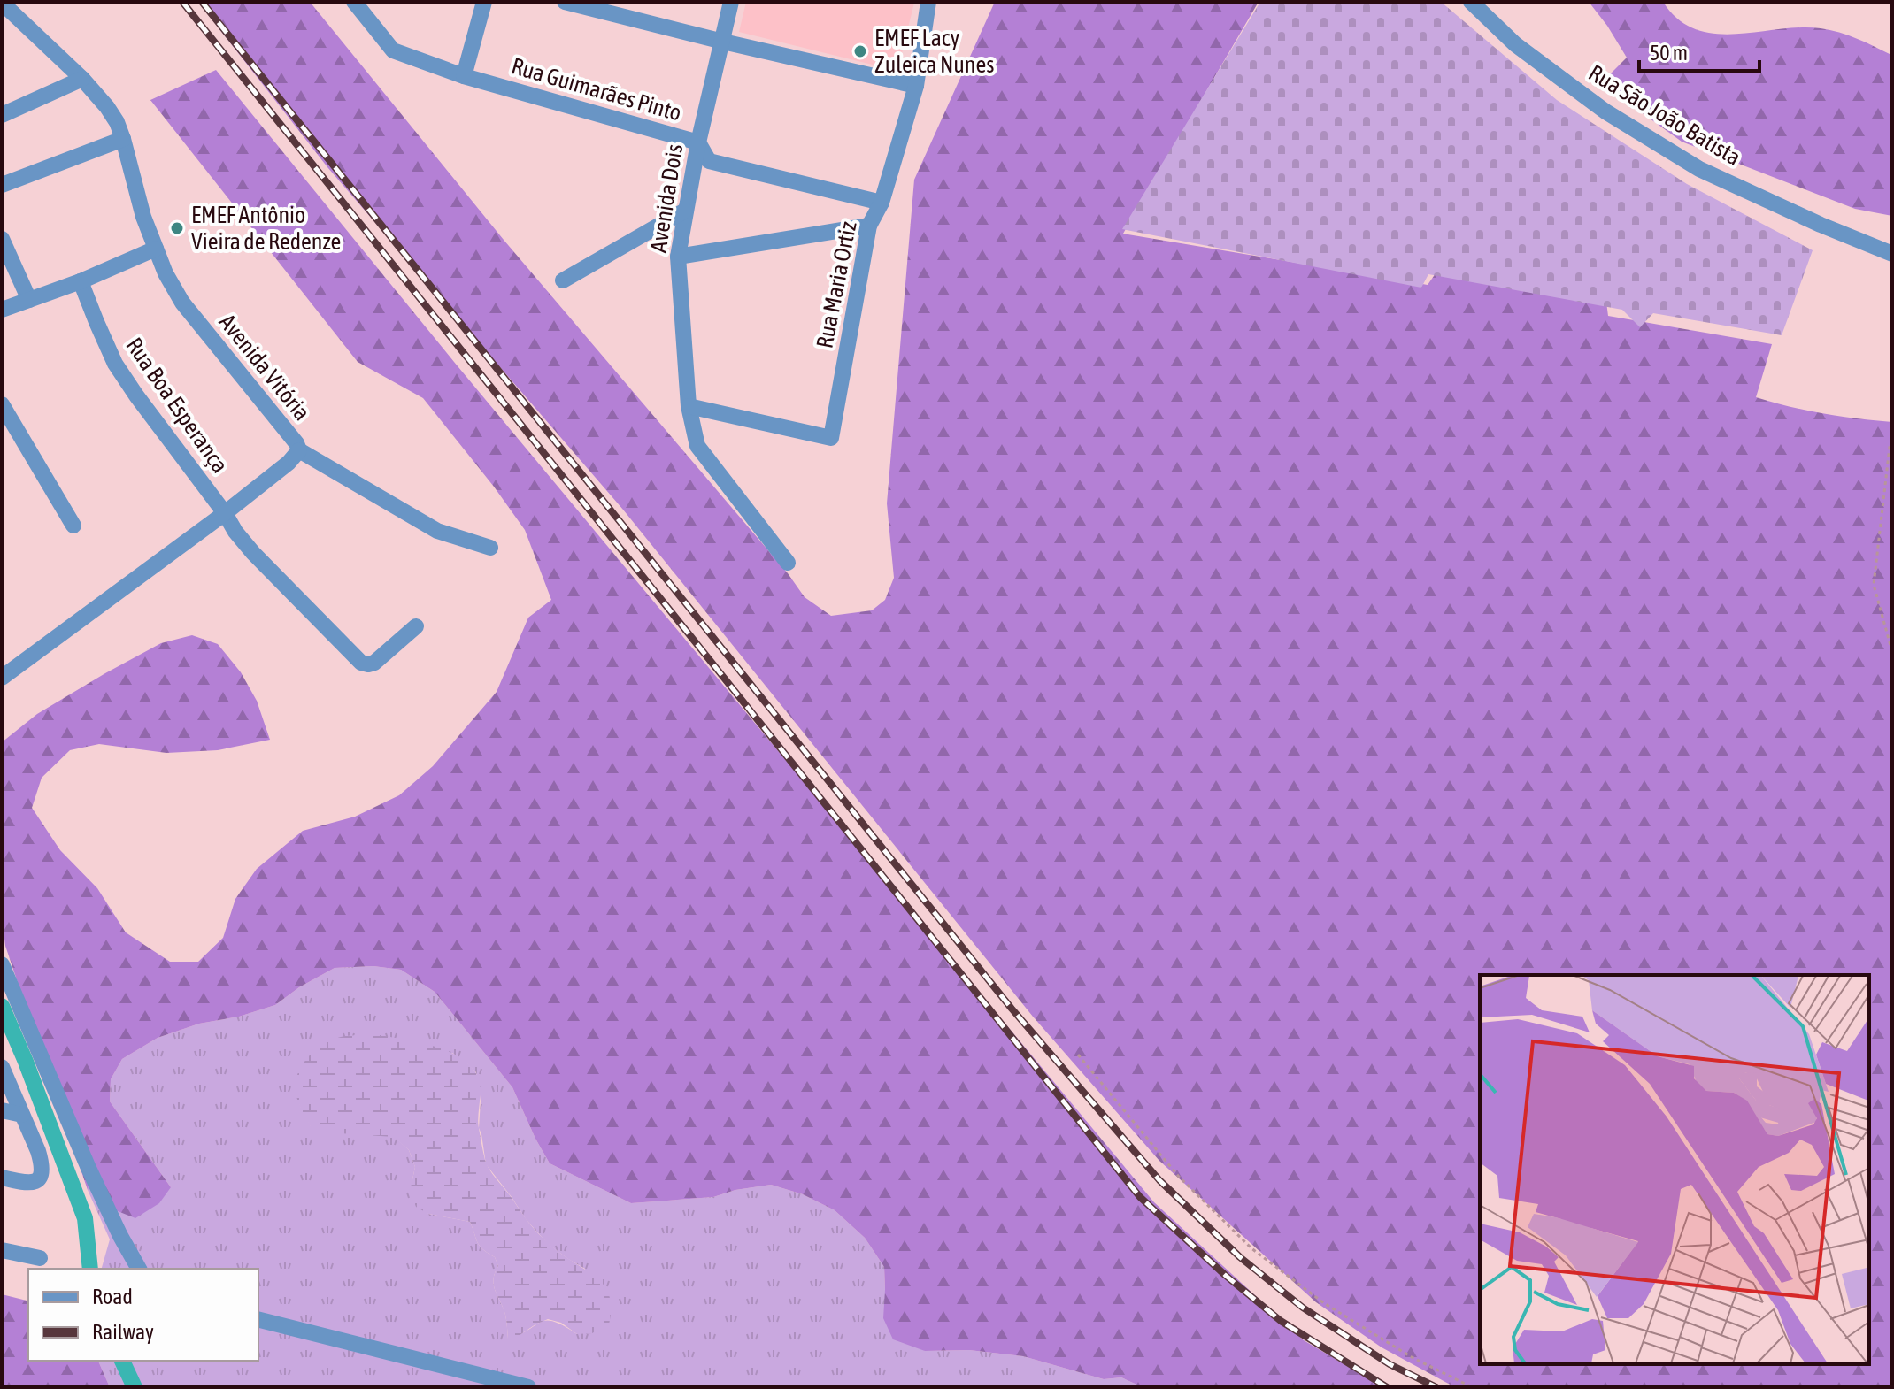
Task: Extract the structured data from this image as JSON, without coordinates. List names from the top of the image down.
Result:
{
  "streets": {
    "street": [
      "Rua Guimarães Pinto",
      "Rua São João Batista",
      "Avenida Dois",
      "Rua Maria Ortiz",
      "Avenida Vitória",
      "Rua Boa Esperança"
    ]
  },
  "crossings": [
    ["Rua Guimarães Pinto", "Avenida Dois"],
    ["Rua Guimarães Pinto", "Rua Maria Ortiz"],
    ["Avenida Dois", "Rua Maria Ortiz"],
    ["Avenida Vitória", "Rua Boa Esperança"]
  ],
  "places": ["EMEF Lacy Zuleica Nunes", "EMEF Antônio Vieira de Redenze"],
  "legend": ["Road", "Railway"],
  "scale_bar": "50 m"
}
